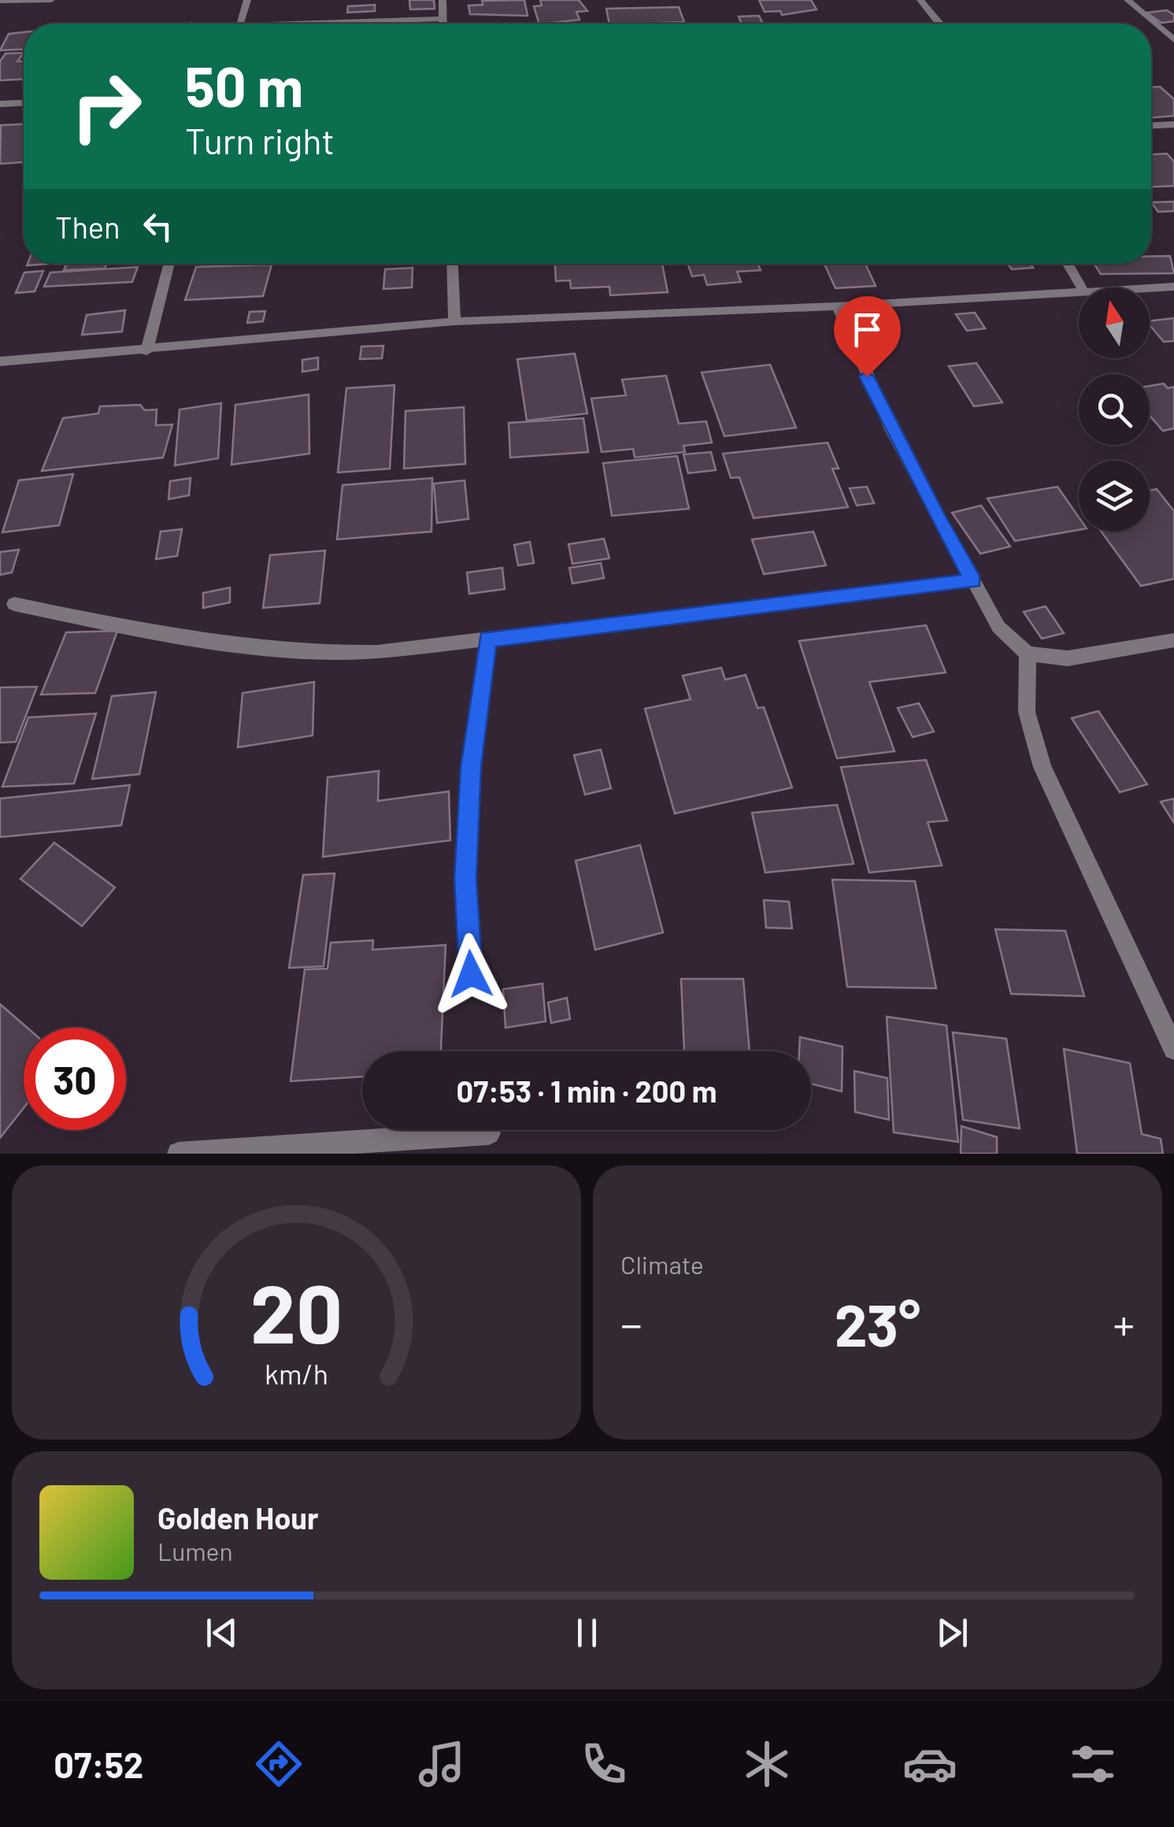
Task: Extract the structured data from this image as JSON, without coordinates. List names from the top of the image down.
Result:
{
  "north": "top",
  "page": {
    "turn": ["50 m", "Turn right"],
    "then": "Then",
    "limit": "30",
    "trip": "07:53 · 1 min · 200 m",
    "tile": "Climate",
    "heat": ["−", "23°", "+"],
    "song": ["Golden Hour", "Lumen"],
    "tabs": "07:52",
    "gauge": ["20", "km/h"]
  }
}
